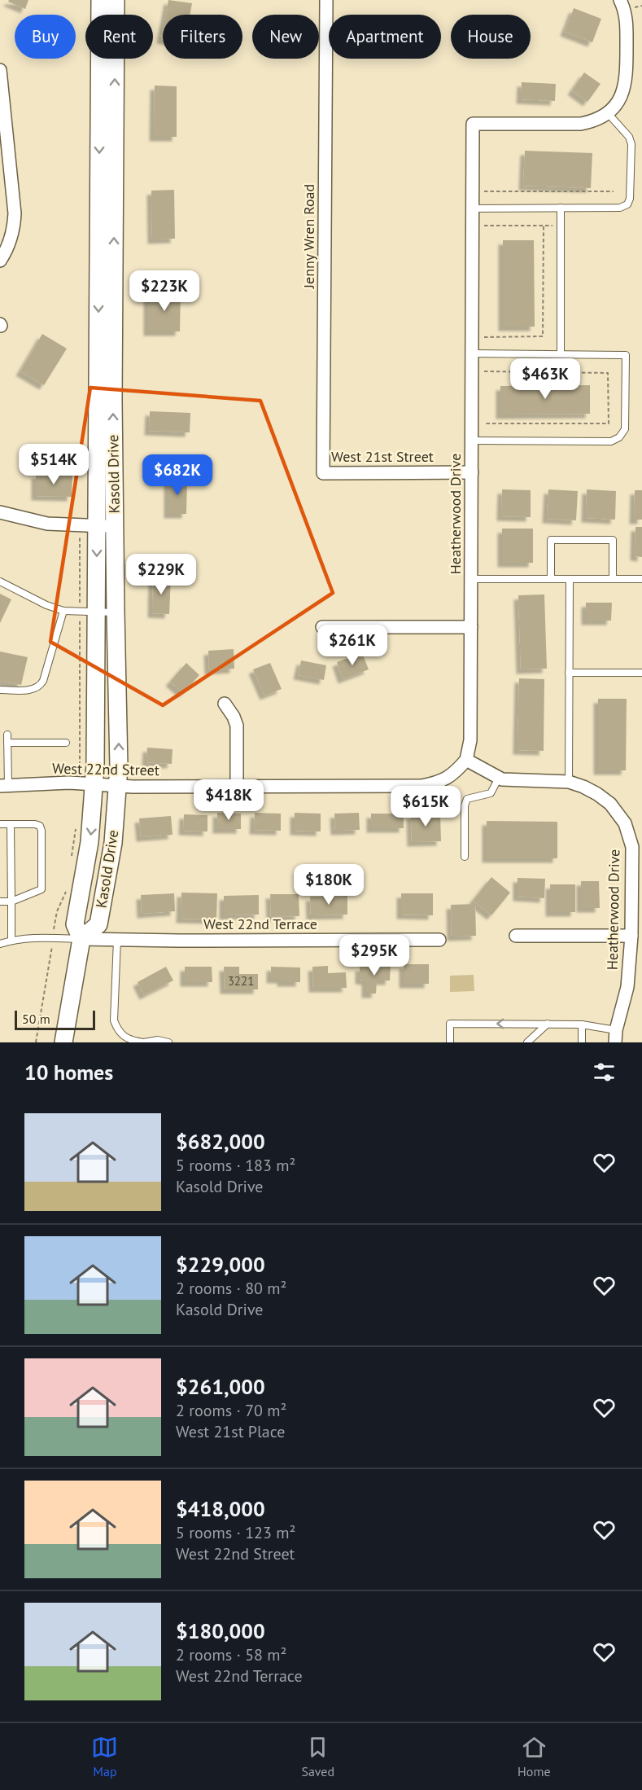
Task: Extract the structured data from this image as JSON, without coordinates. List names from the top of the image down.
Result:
{
  "streets": {
    "main road": ["Kasold Drive"],
    "street": [
      "Jenny Wren Road",
      "West 21st Street",
      "Heatherwood Drive",
      "West 22nd Street",
      "West 22nd Terrace"
    ]
  },
  "crossings": [
    ["Jenny Wren Road", "West 21st Street"],
    ["West 21st Street", "Heatherwood Drive"],
    ["Kasold Drive", "West 22nd Street"],
    ["Kasold Drive", "West 22nd Terrace"],
    ["Heatherwood Drive", "West 22nd Street"]
  ],
  "house_numbers": ["3221"],
  "scale_bar": "50 m",
  "page": {
    "chip": [
      "Buy",
      "Rent",
      "Filters",
      "New",
      "Apartment",
      "House"
    ],
    "price": [
      "$223K",
      "$463K",
      "$514K",
      "$682K",
      "$229K",
      "$261K",
      "$418K",
      "$615K",
      "$180K",
      "$295K"
    ],
    "scale": "50 m",
    "heading": "10 homes",
    "list": [
      {
        "name": "$682,000",
        "note": "5 rooms · 183 m² · Kasold Drive"
      },
      {
        "name": "$229,000",
        "note": "2 rooms · 80 m² · Kasold Drive"
      },
      {
        "name": "$261,000",
        "note": "2 rooms · 70 m² · West 21st Place"
      },
      {
        "name": "$418,000",
        "note": "5 rooms · 123 m² · West 22nd Street"
      },
      {
        "name": "$180,000",
        "note": "2 rooms · 58 m² · West 22nd Terrace"
      }
    ],
    "tabs": ["Map", "Saved", "Home"]
  }
}
